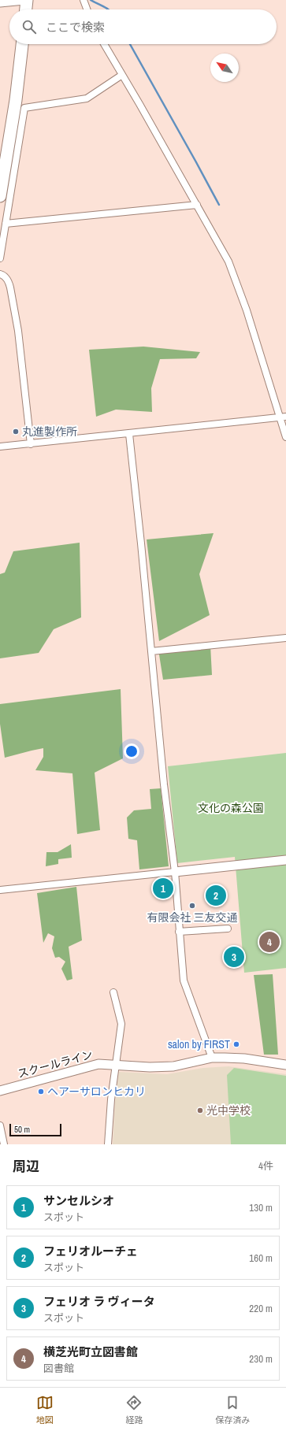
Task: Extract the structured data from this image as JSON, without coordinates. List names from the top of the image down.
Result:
{
  "streets": {
    "street": ["スクールライン"]
  },
  "parks": ["文化の森公園"],
  "places": [
    "丸進製作所",
    "有限会社 三友交通",
    "salon by FIRST",
    "ヘアーサロンヒカリ",
    "光中学校"
  ],
  "scale_bar": "50 m",
  "north": "top left",
  "page": {
    "search": "ここで検索",
    "pins": [
      "1",
      "2",
      "4",
      "3"
    ],
    "scale": "50 m",
    "heading": ["周辺", "4件"],
    "list": [
      {
        "mark": "1",
        "name": "サンセルシオ",
        "note": "スポット",
        "value": "130 m"
      },
      {
        "mark": "2",
        "name": "フェリオルーチェ",
        "note": "スポット",
        "value": "160 m"
      },
      {
        "mark": "3",
        "name": "フェリオ ラ ヴィータ",
        "note": "スポット",
        "value": "220 m"
      },
      {
        "mark": "4",
        "name": "横芝光町立図書館",
        "note": "図書館",
        "value": "230 m"
      }
    ],
    "nav": ["地図", "経路", "保存済み"]
  }
}
